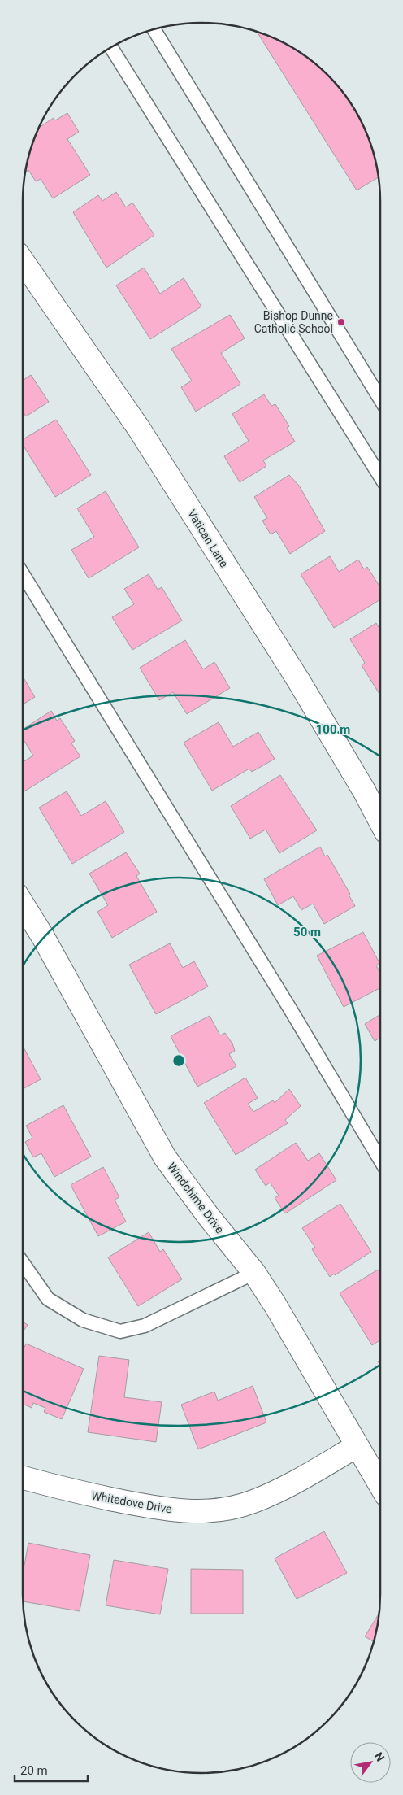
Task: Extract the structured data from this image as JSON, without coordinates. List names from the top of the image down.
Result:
{
  "streets": {
    "street": ["Vatican Lane", "Windchime Drive", "Whitedove Drive"]
  },
  "crossings": [
    ["Windchime Drive", "Whitedove Drive"]
  ],
  "places": ["Bishop Dunne Catholic School"],
  "scale_bar": "20 m",
  "north": "top right",
  "rings": ["100 m", "50 m"]
}
